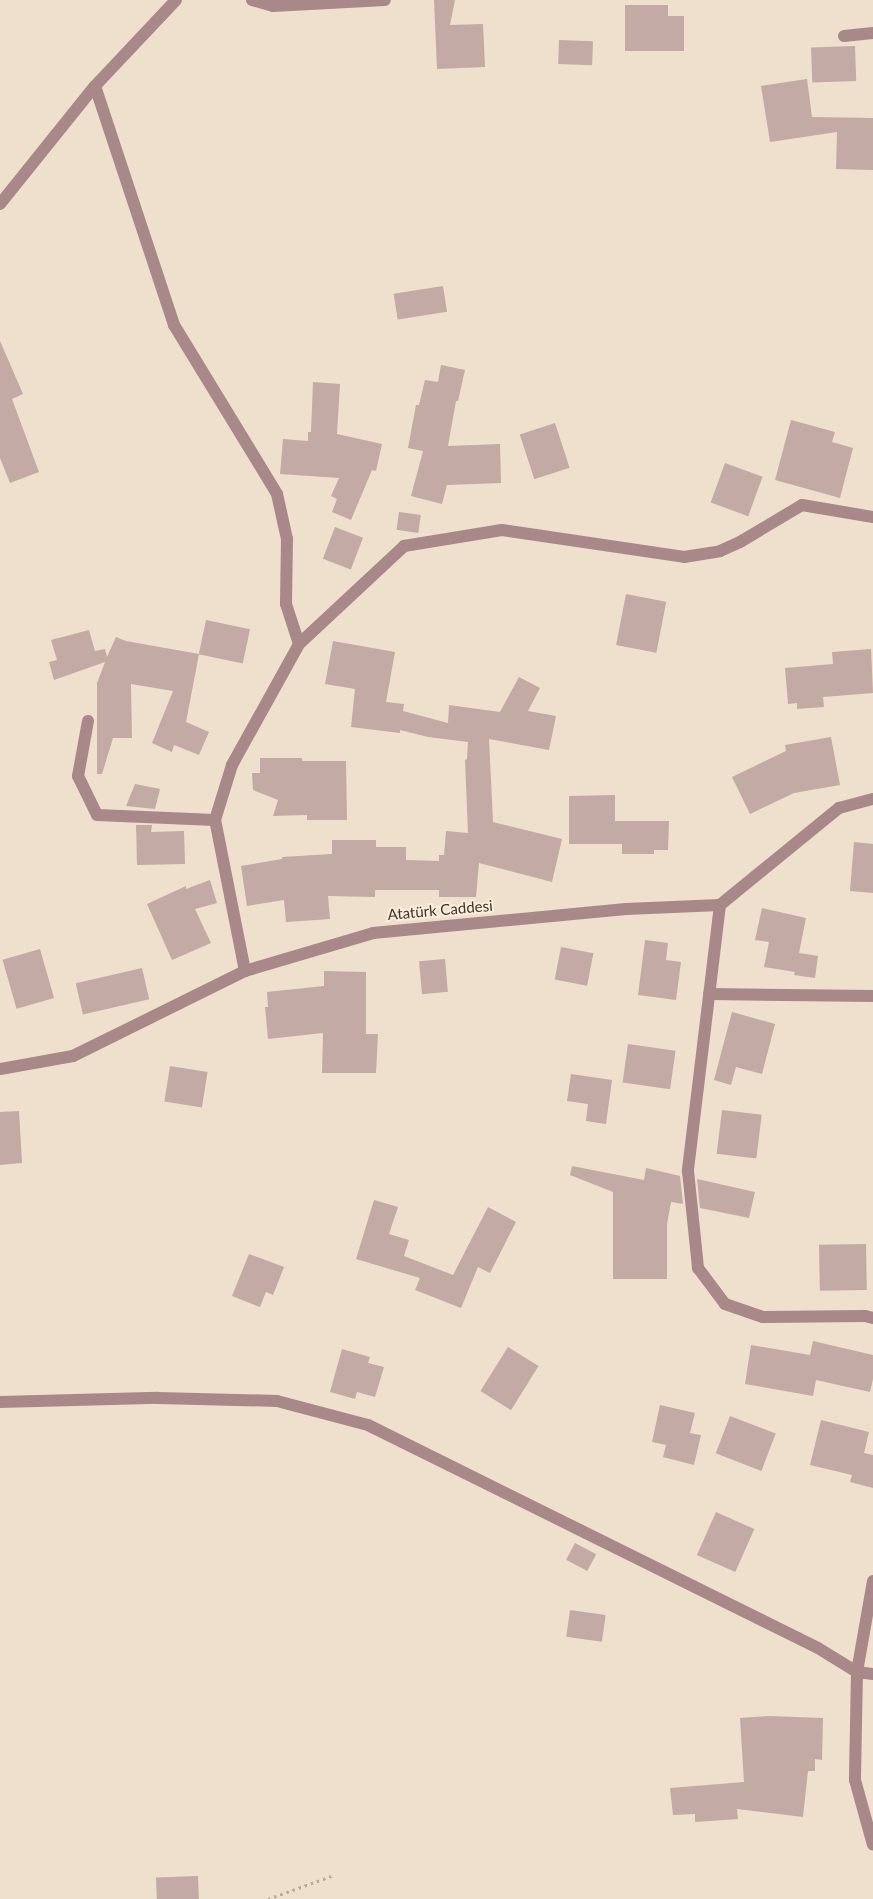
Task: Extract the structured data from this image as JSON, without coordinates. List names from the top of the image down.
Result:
{
  "streets": {
    "street": ["Atatürk Caddesi"]
  }
}
